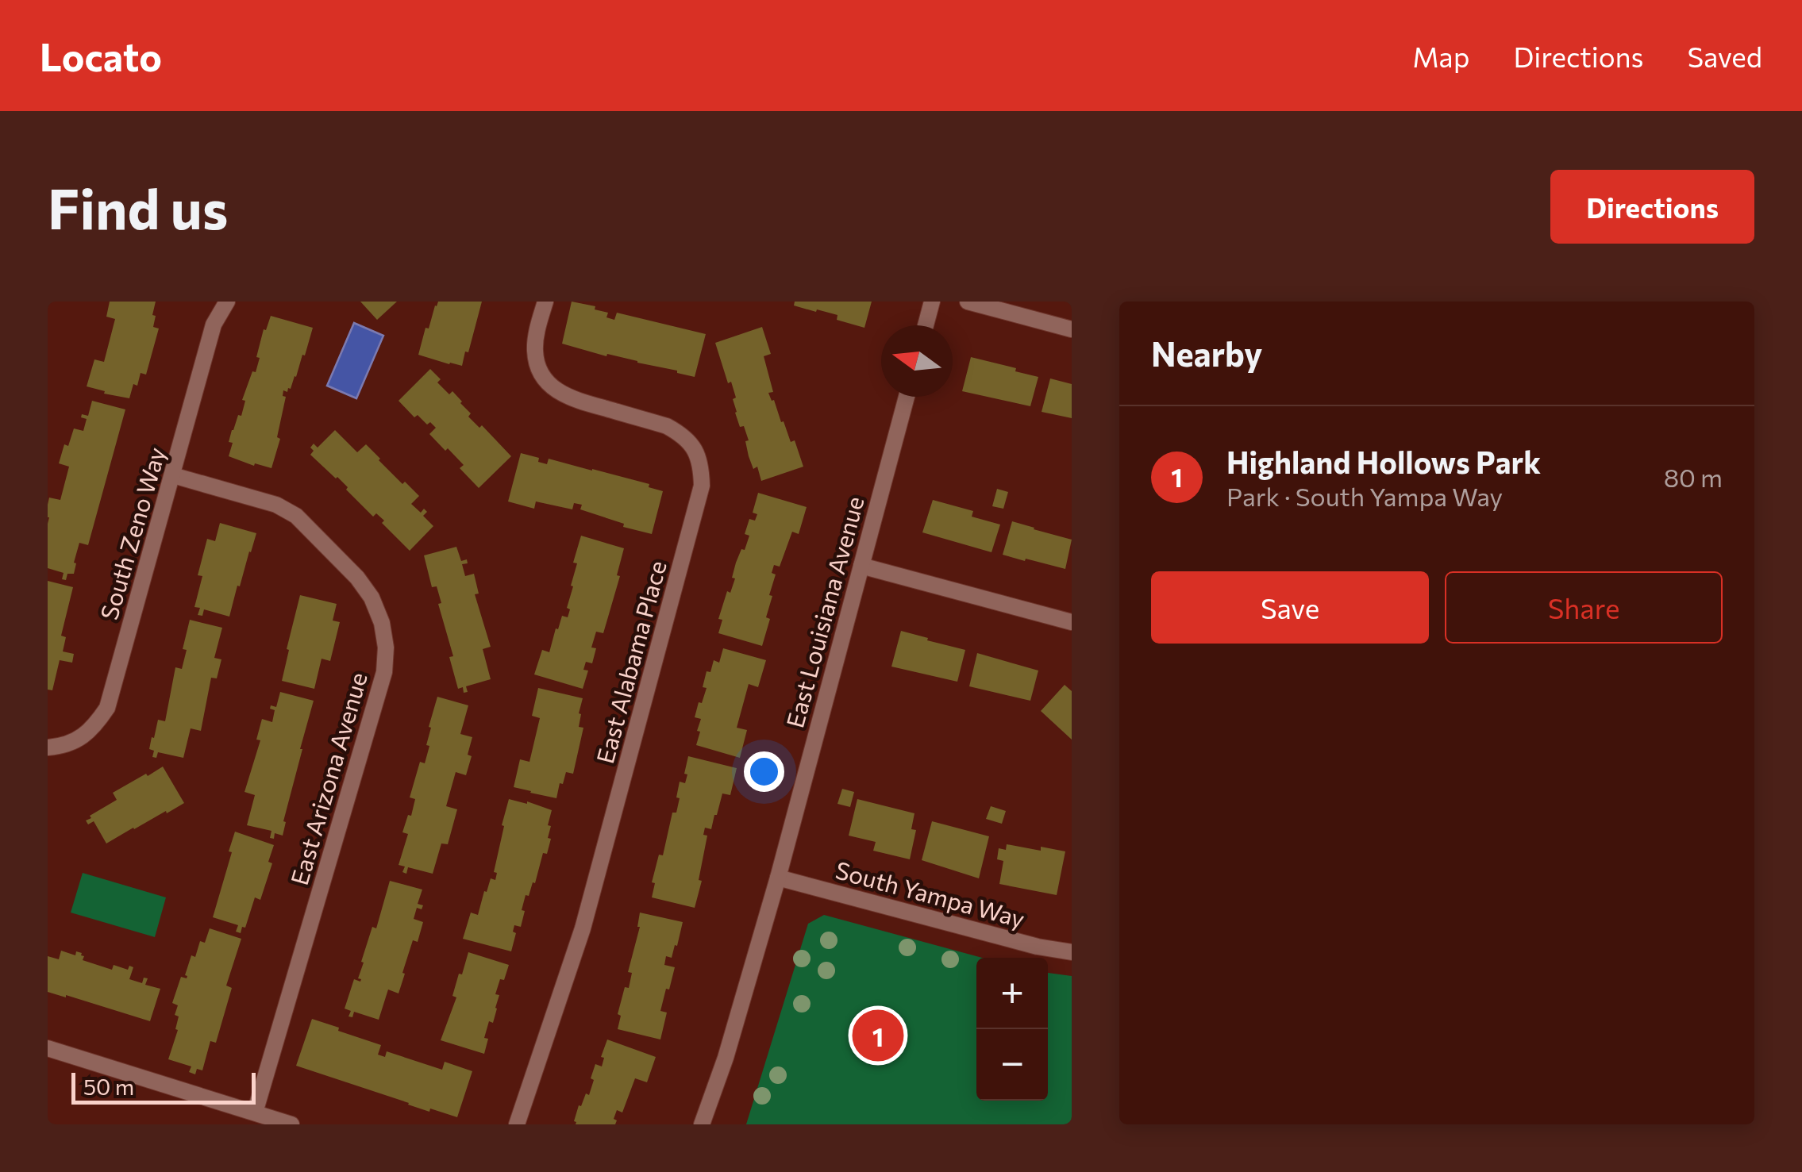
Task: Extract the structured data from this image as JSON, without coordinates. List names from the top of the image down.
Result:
{
  "streets": {
    "street": [
      "South Zeno Way",
      "East Louisiana Avenue",
      "East Alabama Place",
      "East Arizona Avenue",
      "South Yampa Way"
    ]
  },
  "crossings": [
    ["South Zeno Way", "East Arizona Avenue"],
    ["East Louisiana Avenue", "South Yampa Way"]
  ],
  "scale_bar": "50 m",
  "north": "left",
  "page": {
    "header": "Locato",
    "nav": ["Map", "Directions", "Saved"],
    "buttons": [
      "Directions",
      ["Save", "Share"]
    ],
    "title": "Find us",
    "heading": "Nearby",
    "list": [
      {
        "mark": "1",
        "name": "Highland Hollows Park",
        "note": "Park · South Yampa Way",
        "value": "80 m"
      }
    ],
    "map_buttons": ["+", "−"],
    "pins": "1",
    "scale": "50 m"
  }
}
